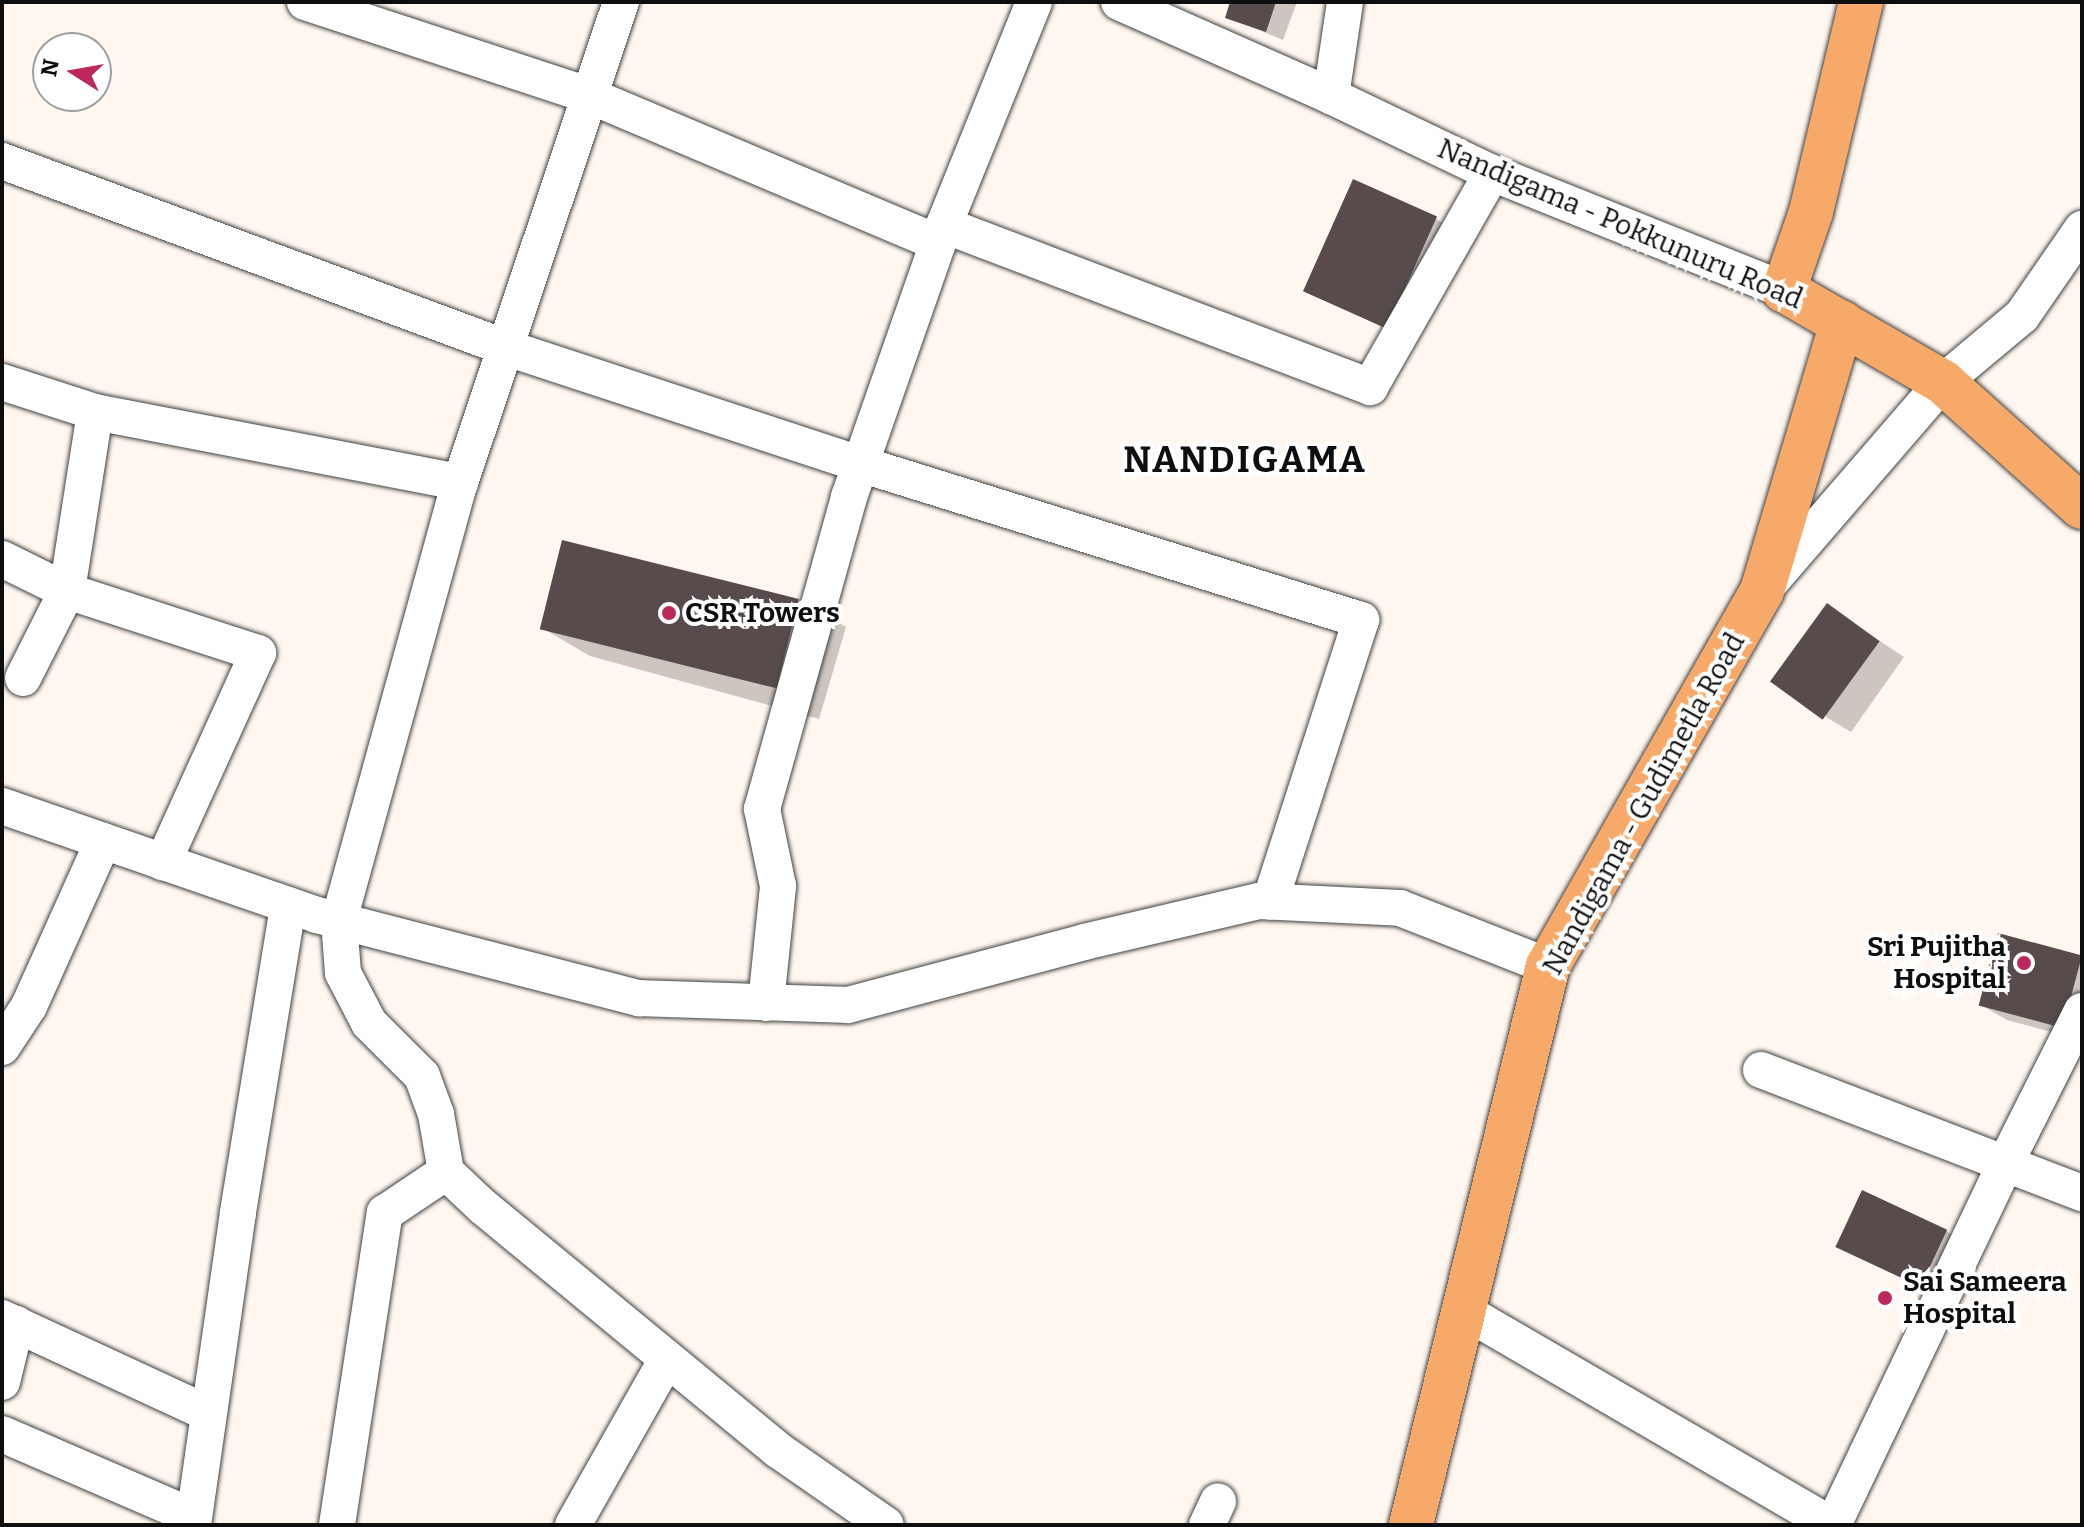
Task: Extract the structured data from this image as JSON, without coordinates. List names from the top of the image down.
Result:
{
  "streets": {
    "main road": ["Nandigama - Pokkunuru Road", "Nandigama - Gudimetla Road"]
  },
  "crossings": [
    ["Nandigama - Pokkunuru Road", "Nandigama - Gudimetla Road"]
  ],
  "districts": ["NANDIGAMA"],
  "places": ["CSR Towers", "Sri Pujitha Hospital", "Sai Sameera Hospital"],
  "north": "left"
}
